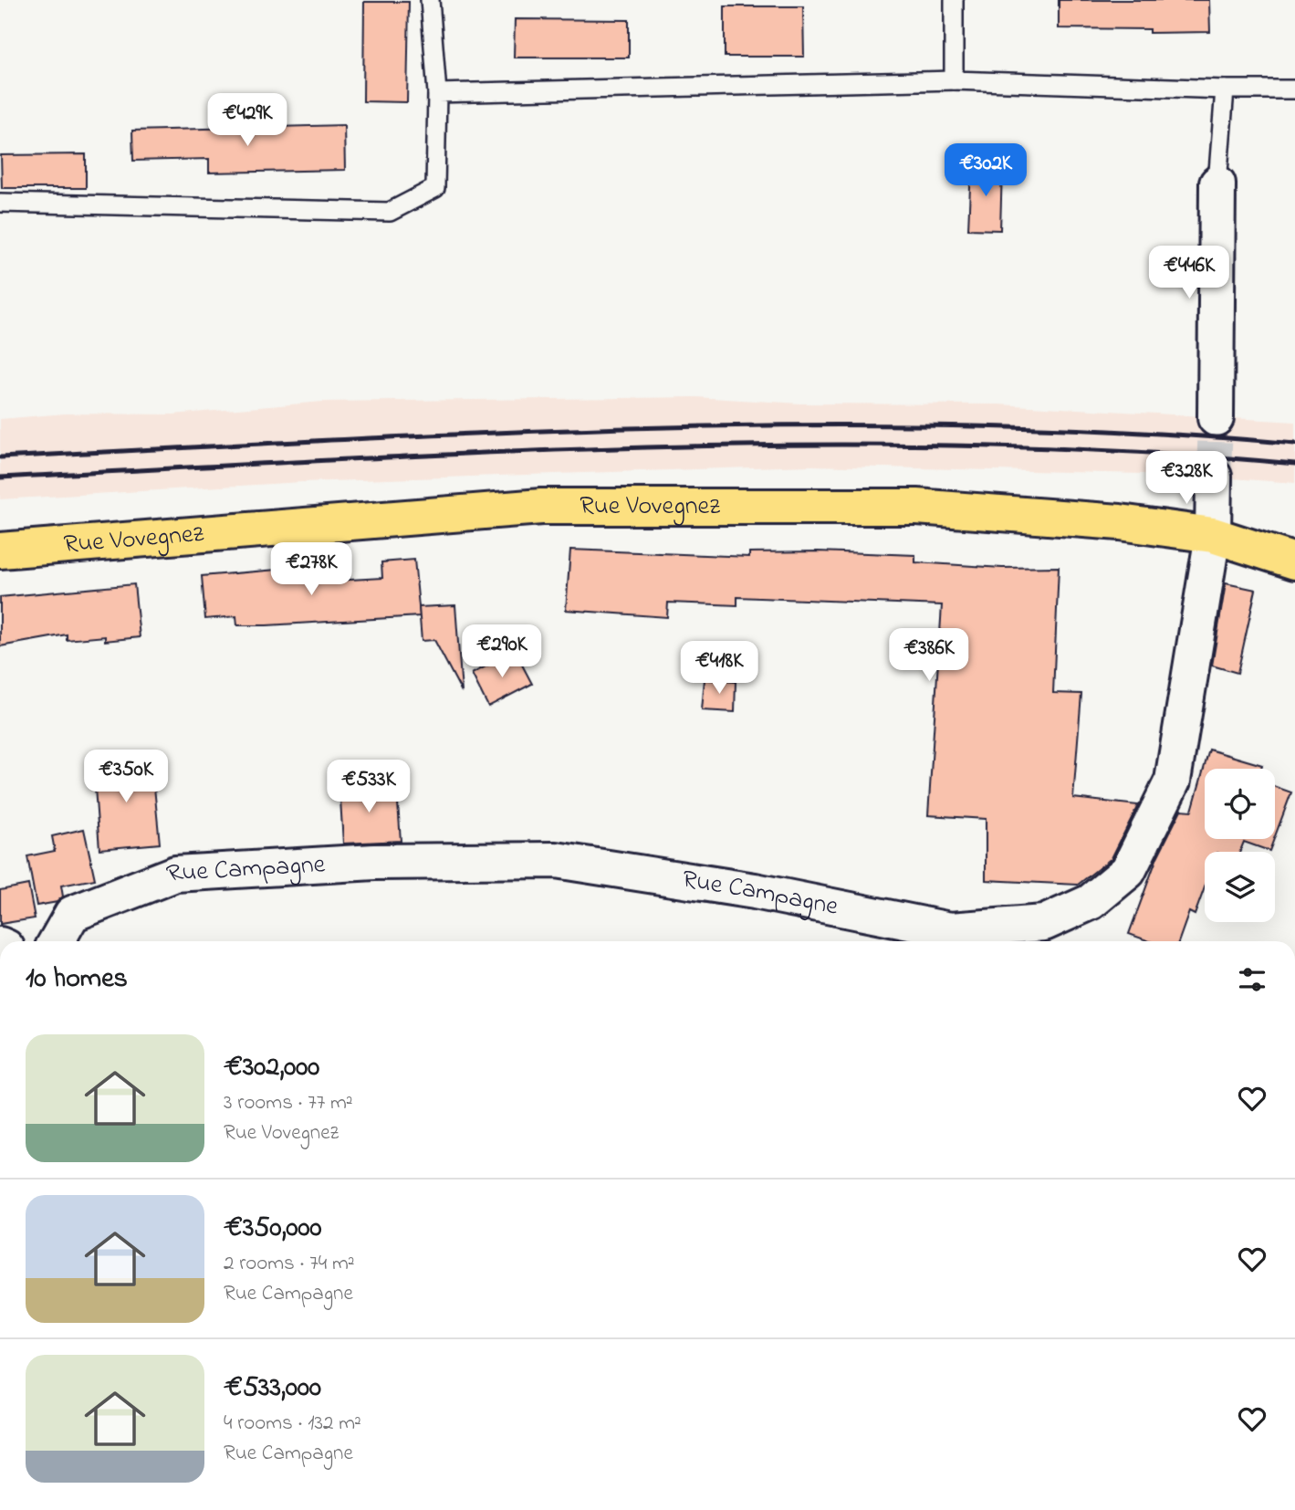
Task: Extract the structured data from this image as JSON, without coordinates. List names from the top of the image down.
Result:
{
  "streets": {
    "main road": ["Rue Vovegnez"],
    "street": ["Rue Campagne"]
  },
  "crossings": [
    ["Rue Vovegnez", "Rue Campagne"]
  ],
  "page": {
    "price": [
      "€429K",
      "€302K",
      "€446K",
      "€328K",
      "€278K",
      "€290K",
      "€386K",
      "€418K",
      "€350K",
      "€533K"
    ],
    "heading": "10 homes",
    "list": [
      {
        "name": "€302,000",
        "note": "3 rooms · 77 m² · Rue Vovegnez"
      },
      {
        "name": "€350,000",
        "note": "2 rooms · 74 m² · Rue Campagne"
      },
      {
        "name": "€533,000",
        "note": "4 rooms · 132 m² · Rue Campagne"
      }
    ]
  }
}
